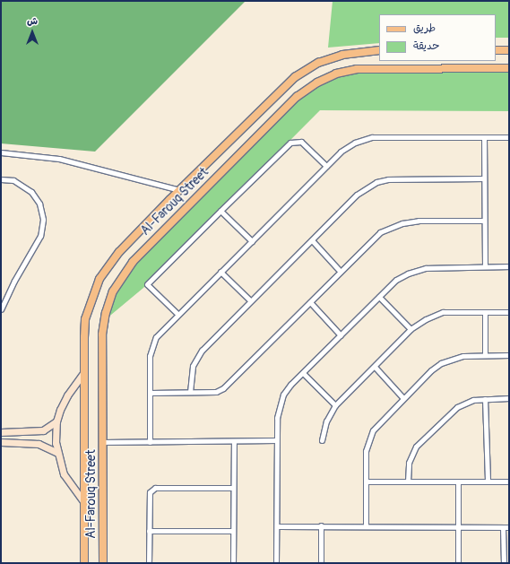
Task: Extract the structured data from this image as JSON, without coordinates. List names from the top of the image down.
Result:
{
  "streets": {
    "main road": ["Al-Farouq Street"]
  },
  "legend": ["طريق", "حديقة"],
  "north": "top"
}
